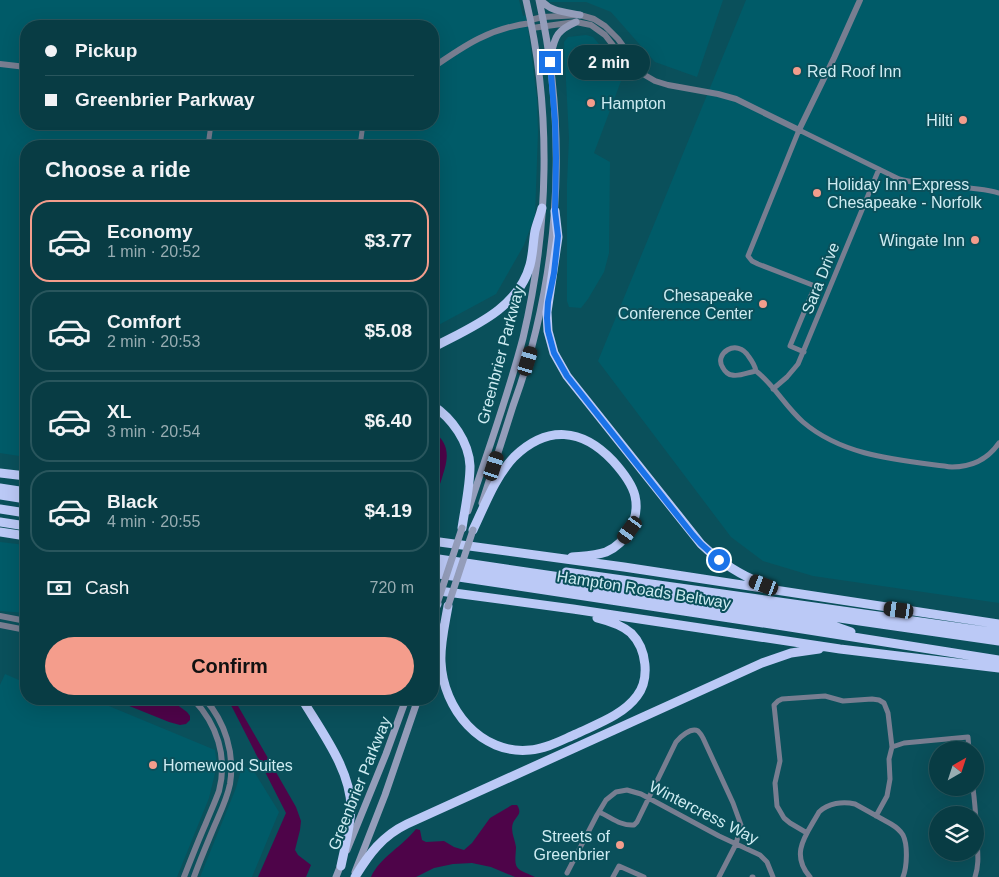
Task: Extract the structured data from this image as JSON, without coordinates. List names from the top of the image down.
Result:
{
  "streets": {
    "highway": ["Hampton Roads Beltway"],
    "main road": ["Greenbrier Parkway"],
    "street": ["Sara Drive", "Wintercress Way"]
  },
  "places": [
    "Red Roof Inn",
    "Hampton",
    "Hilti",
    "Holiday Inn Express Chesapeake - Norfolk",
    "Wingate Inn",
    "Chesapeake Conference Center",
    "Homewood Suites",
    "Streets of Greenbrier"
  ],
  "north": "top right",
  "page": {
    "banner": ["Pickup", "Greenbrier Parkway"],
    "bubble": "2 min",
    "heading": "Choose a ride",
    "list": [
      {
        "name": "Economy",
        "note": "1 min · 20:52",
        "value": "$3.77"
      },
      {
        "name": "Comfort",
        "note": "2 min · 20:53",
        "value": "$5.08"
      },
      {
        "name": "XL",
        "note": "3 min · 20:54",
        "value": "$6.40"
      },
      {
        "name": "Black",
        "note": "4 min · 20:55",
        "value": "$4.19"
      }
    ],
    "pay": ["Cash", "720 m"],
    "buttons": "Confirm"
  }
}
